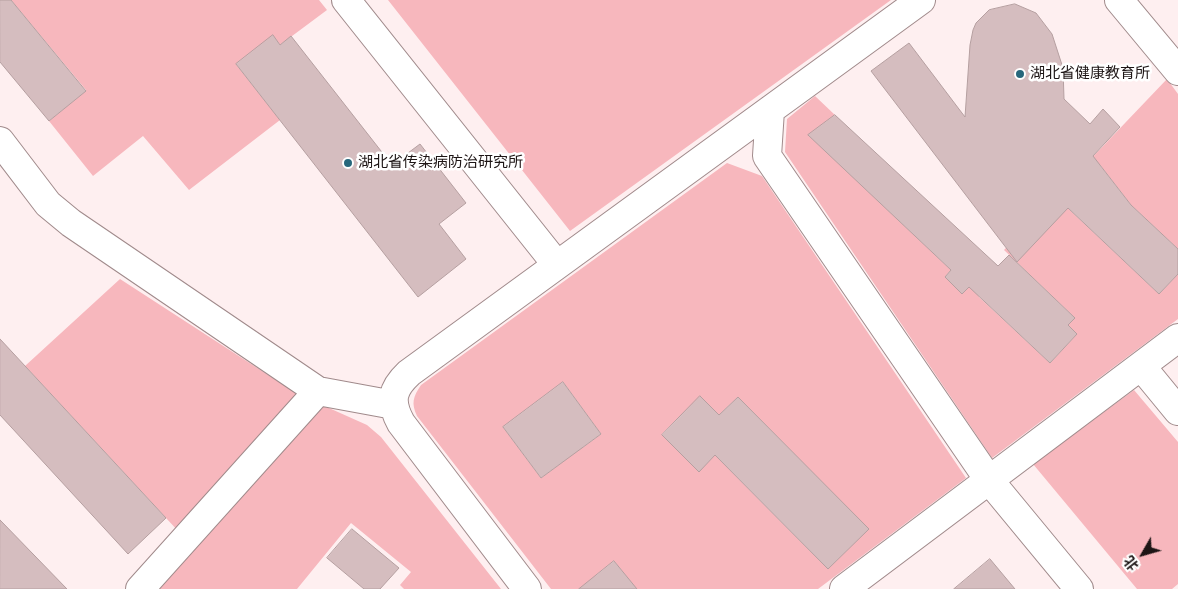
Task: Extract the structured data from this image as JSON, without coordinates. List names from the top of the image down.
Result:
{
  "places": ["湖北省健康教育所", "湖北省传染病防治研究所"],
  "north": "bottom left"
}
